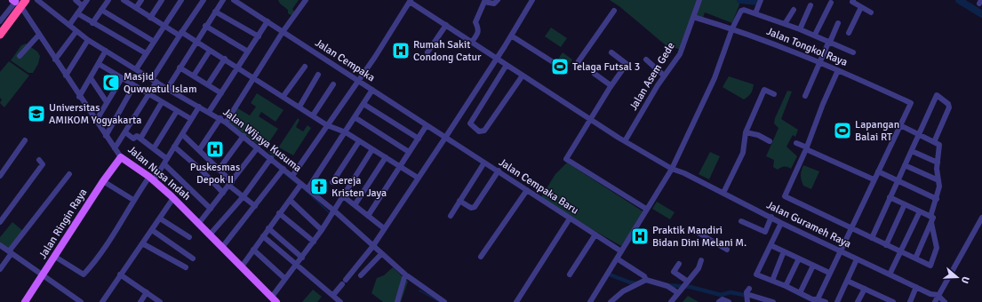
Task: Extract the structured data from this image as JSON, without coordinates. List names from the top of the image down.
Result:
{
  "streets": {
    "main road": ["Jalan Nusa Indah", "Jalan Ringin Raya"],
    "street": [
      "Jalan Tongkol Raya",
      "Jalan Cempaka",
      "Jalan Asem Gede",
      "Jalan Wijaya Kusuma",
      "Jalan Cempaka Baru",
      "Jalan Gurameh Raya"
    ]
  },
  "crossings": [
    ["Jalan Tongkol Raya", "Jalan Asem Gede"],
    ["Jalan Cempaka", "Jalan Cempaka Baru"],
    ["Jalan Asem Gede", "Jalan Gurameh Raya"],
    ["Jalan Nusa Indah", "Jalan Ringin Raya"]
  ],
  "places": {
    "hospital": ["Rumah Sakit Condong Catur", "Puskesmas Depok II", "Praktik Mandiri Bidan Dini Melani M."],
    "sports": ["Telaga Futsal 3", "Lapangan Balai RT"],
    "mosque": ["Masjid Quwwatul Islam"],
    "school or university": ["Universitas AMIKOM Yogyakarta"],
    "church": ["Gereja Kristen Jaya"]
  },
  "north": "right"
}
